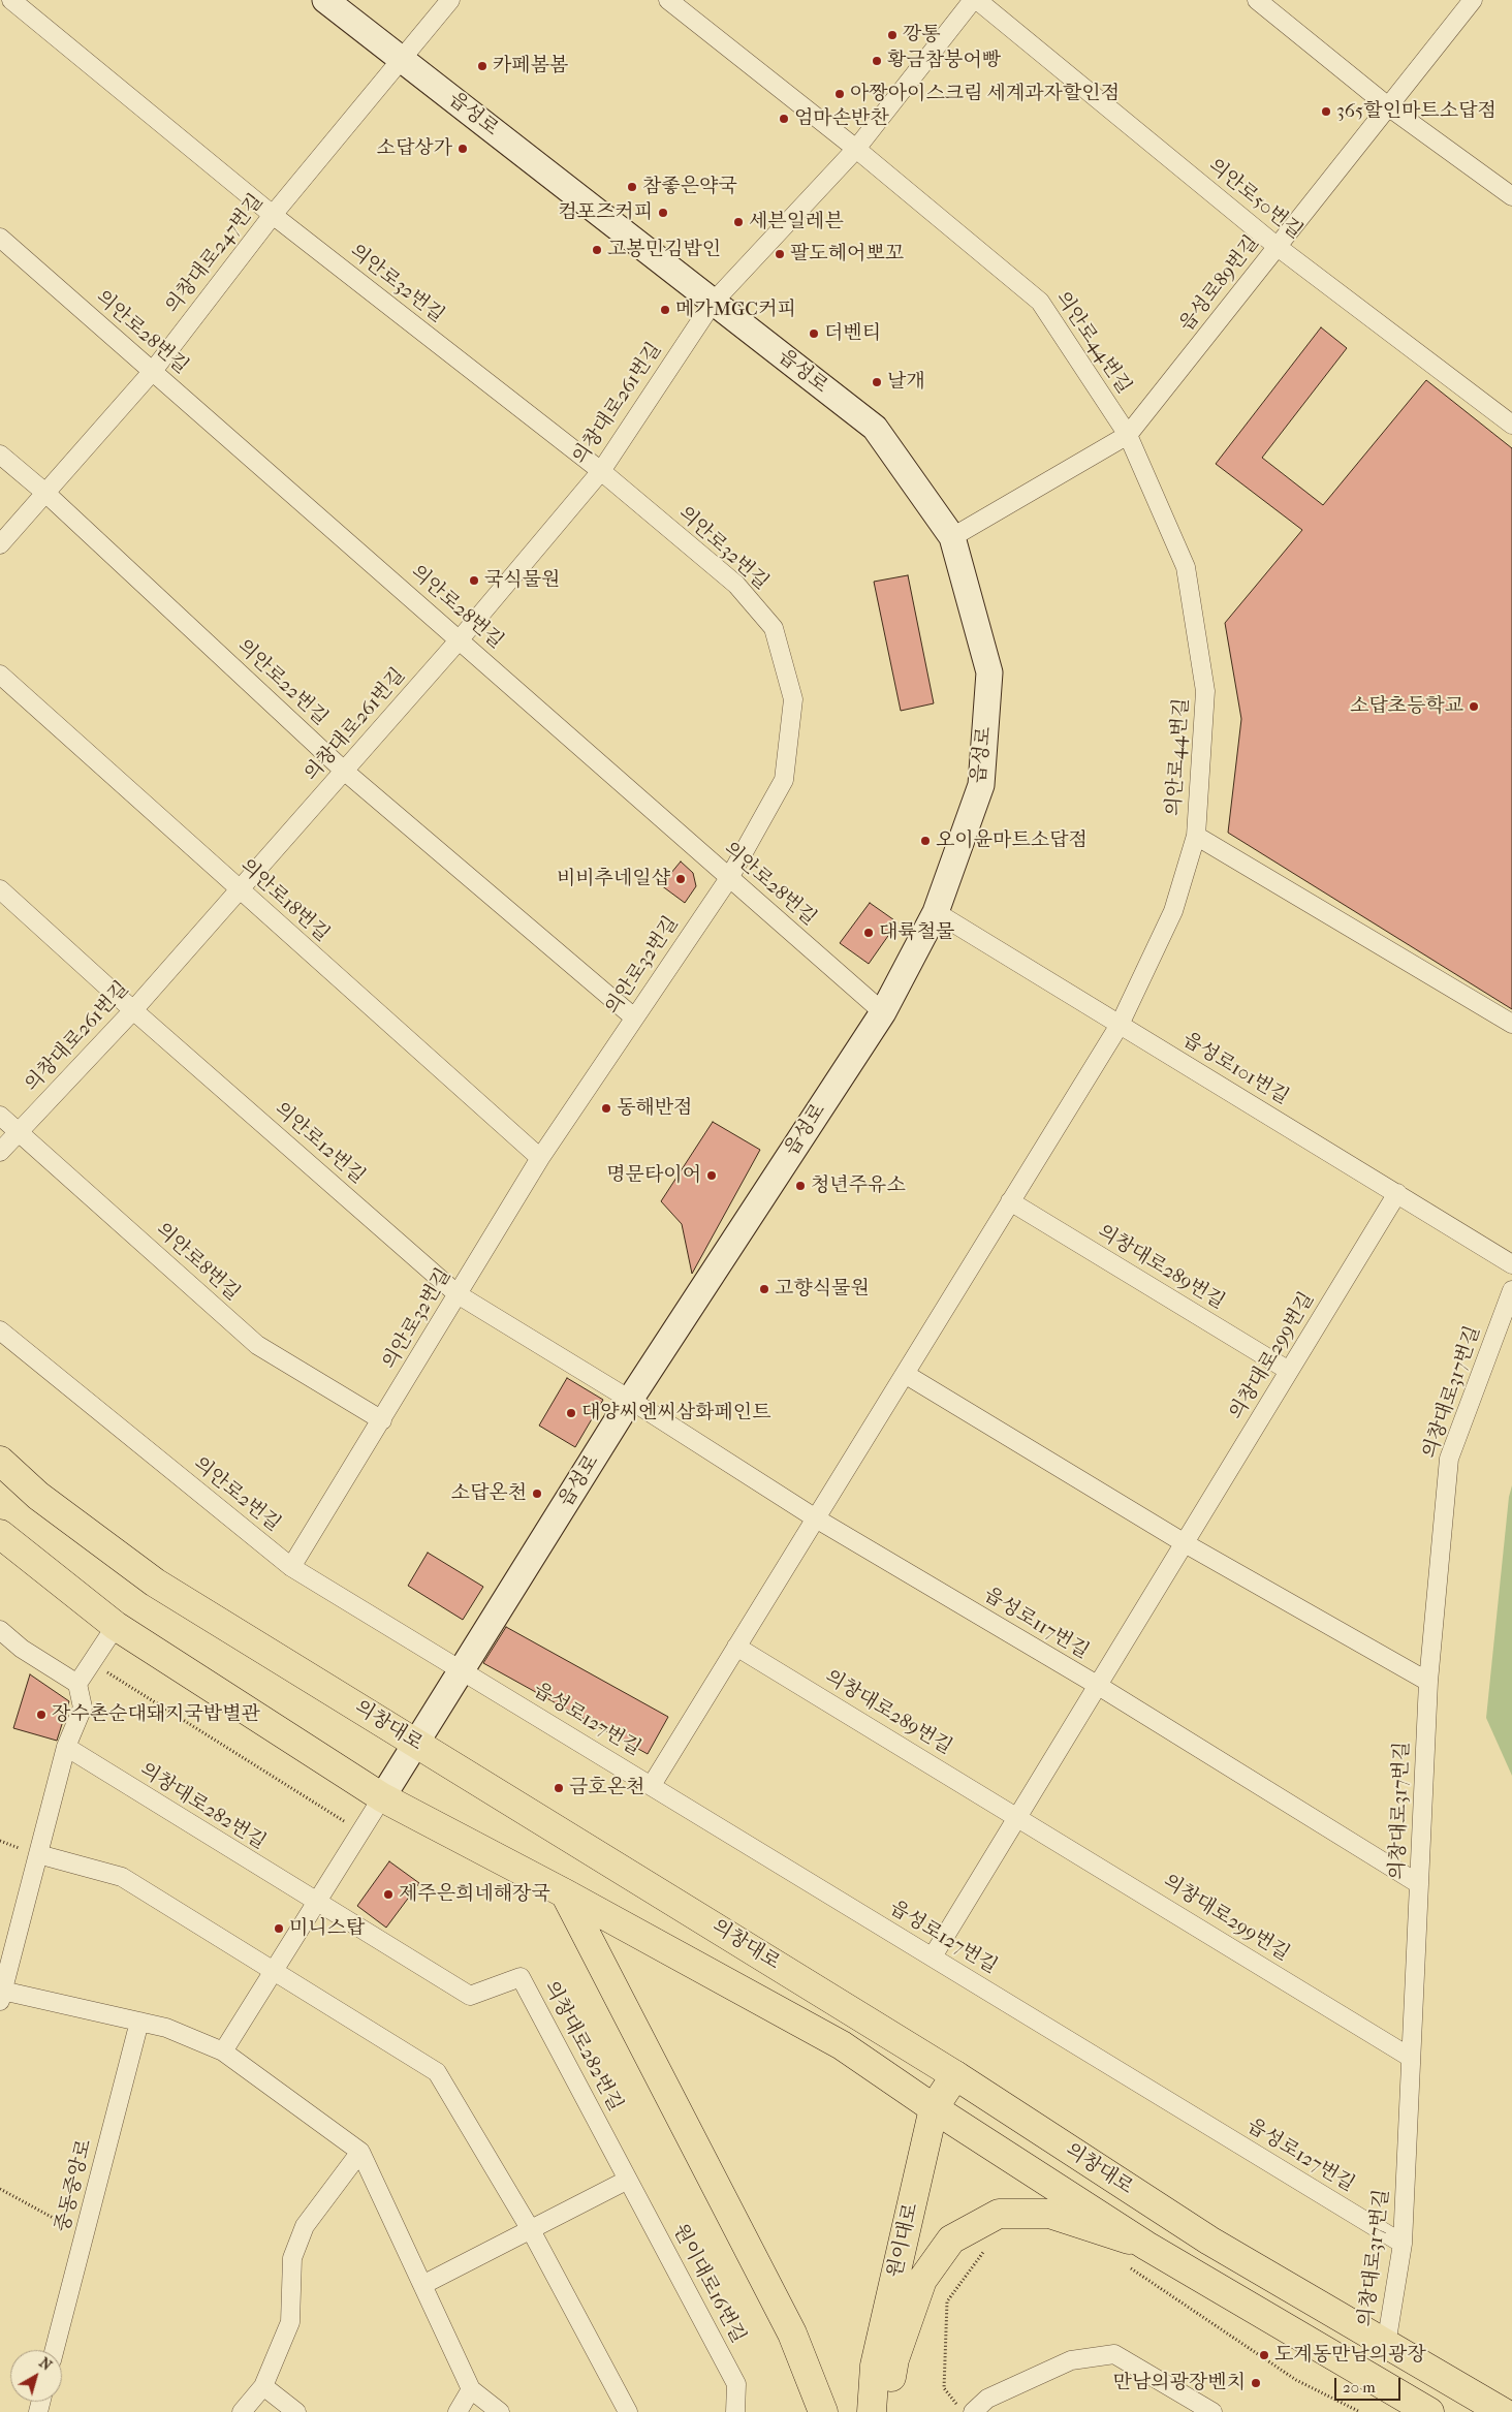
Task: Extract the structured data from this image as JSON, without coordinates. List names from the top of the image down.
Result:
{
  "streets": {
    "main road": ["읍성로", "의창대로", "원이대로"],
    "street": [
      "의안로50번길",
      "의창대로247번길",
      "의안로32번길",
      "읍성로89번길",
      "의안로28번길",
      "의안로44번길",
      "의창대로261번길",
      "의안로22번길",
      "의안로18번길",
      "읍성로101번길",
      "의안로12번길",
      "의안로8번길",
      "의창대로289번길",
      "의창대로299번길",
      "의창대로317번길",
      "의안로2번길",
      "읍성로117번길",
      "읍성로127번길",
      "의창대로282번길",
      "중동중앙로",
      "원이대로16번길"
    ]
  },
  "crossings": [
    ["읍성로", "의창대로247번길"],
    ["읍성로", "읍성로89번길"],
    ["읍성로", "의안로28번길"],
    ["읍성로", "의창대로261번길"],
    ["읍성로", "읍성로101번길"],
    ["읍성로", "의안로12번길"],
    ["읍성로", "의안로2번길"],
    ["읍성로", "읍성로117번길"],
    ["읍성로", "읍성로127번길"],
    ["읍성로", "의창대로"],
    ["의안로50번길", "읍성로89번길"],
    ["의창대로247번길", "의안로32번길"],
    ["의창대로247번길", "의안로28번길"],
    ["의창대로247번길", "의안로22번길"],
    ["의안로32번길", "의안로28번길"],
    ["의안로32번길", "의창대로261번길"],
    ["의안로32번길", "의안로22번길"],
    ["의안로32번길", "의안로18번길"],
    ["의안로32번길", "의안로12번길"],
    ["의안로32번길", "의안로8번길"],
    ["의안로32번길", "의안로2번길"],
    ["읍성로89번길", "의안로44번길"],
    ["의안로28번길", "의창대로261번길"],
    ["의안로44번길", "의창대로261번길"],
    ["의안로44번길", "읍성로101번길"],
    ["의창대로261번길", "의안로22번길"],
    ["의창대로261번길", "의안로18번길"],
    ["의창대로261번길", "의안로12번길"],
    ["의창대로261번길", "의안로8번길"],
    ["읍성로101번길", "의창대로299번길"],
    ["의안로12번길", "읍성로117번길"],
    ["의창대로289번길", "의창대로299번길"],
    ["의창대로299번길", "의창대로317번길"],
    ["의창대로299번길", "읍성로117번길"],
    ["의창대로299번길", "읍성로127번길"],
    ["의창대로317번길", "읍성로117번길"],
    ["의창대로317번길", "읍성로127번길"],
    ["의창대로317번길", "의창대로"],
    ["의안로2번길", "읍성로127번길"],
    ["의창대로", "원이대로"],
    ["의창대로282번길", "원이대로16번길"]
  ],
  "places": [
    "깡통",
    "황금참붕어빵",
    "카페봄봄",
    "아짱아이스크림 세계과자할인점",
    "365할인마트소답점",
    "엄마손반찬",
    "소답상가",
    "참좋은약국",
    "컴포즈커피",
    "세븐일레븐",
    "고봉민김밥인",
    "팔도헤어뽀꼬",
    "메가MGC커피",
    "더벤티",
    "날개",
    "국식물원",
    "소답초등학교",
    "오이윤마트소답점",
    "비비추네일샵",
    "대륙철물",
    "동해반점",
    "명문타이어",
    "청년주유소",
    "고향식물원",
    "대양씨엔씨삼화페인트",
    "소답온천",
    "장수촌순대돼지국밥별관",
    "금호온천",
    "제주은희네해장국",
    "미니스탑",
    "도계동만남의광장",
    "만남의광장벤치"
  ],
  "scale_bar": "20 m",
  "north": "top right"
}
